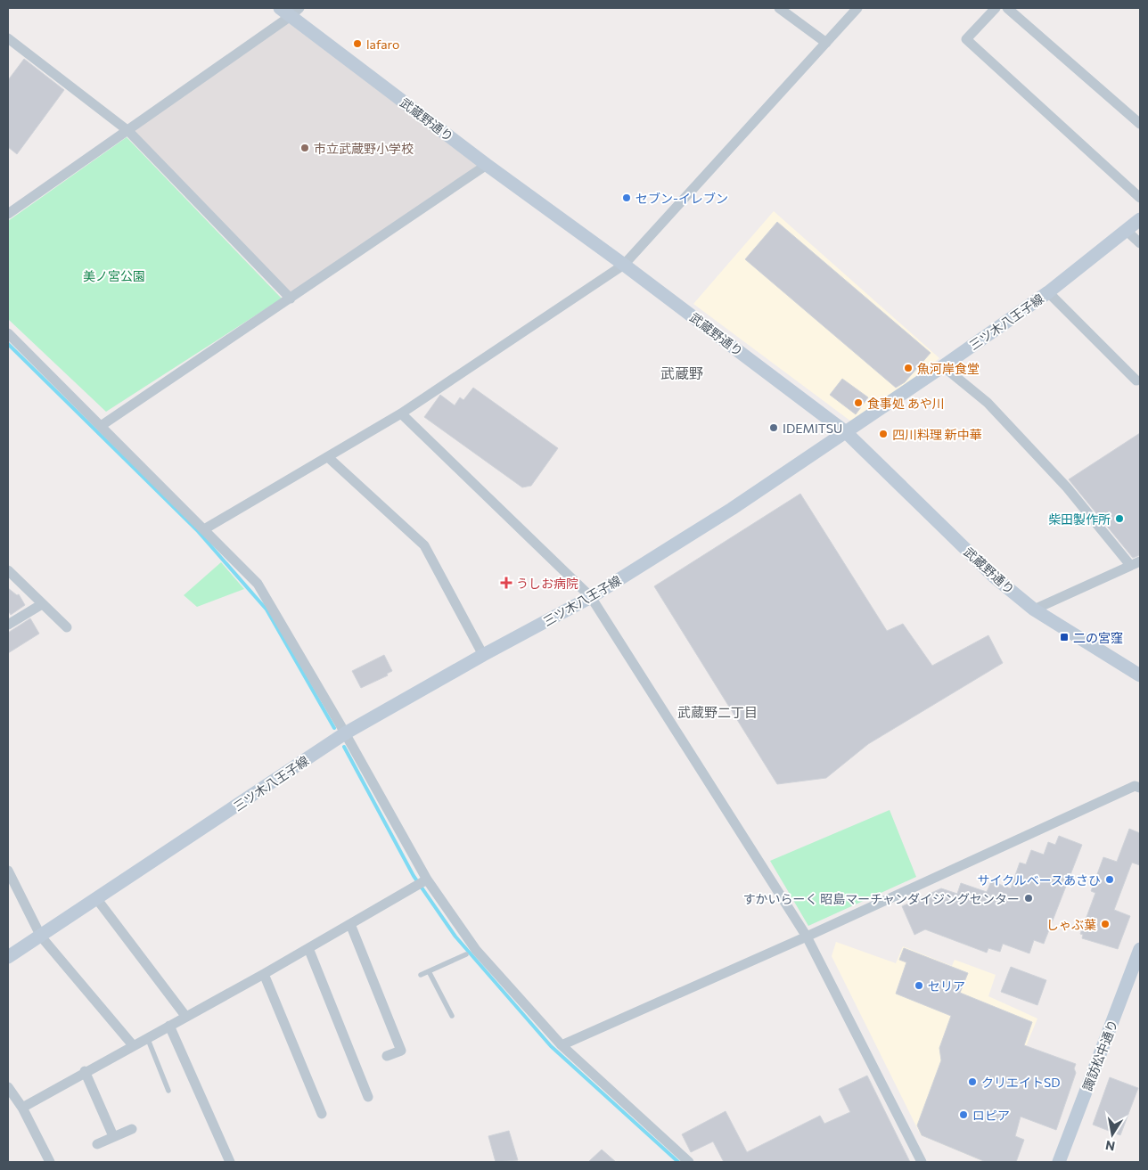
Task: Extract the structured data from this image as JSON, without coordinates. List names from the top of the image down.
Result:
{
  "streets": {
    "main road": ["武蔵野通り", "三ツ木八王子線", "諏訪松中通り"]
  },
  "crossings": [
    ["武蔵野通り", "三ツ木八王子線"]
  ],
  "districts": ["武蔵野", "武蔵野二丁目"],
  "parks": ["美ノ宮公園"],
  "places": {
    "other": [
      "lafaro",
      "市立武蔵野小学校",
      "セブン-イレブン",
      "魚河岸食堂",
      "食事処 あや川",
      "IDEMITSU",
      "四川料理 新中華",
      "柴田製作所",
      "サイクルベースあさひ",
      "すかいらーく 昭島マーチャンダイジングセンター",
      "しゃぶ葉",
      "セリア",
      "クリエイトSD",
      "ロピア"
    ],
    "health": ["うしお病院"],
    "transit": ["二の宮窪"]
  },
  "north": "bottom"
}
